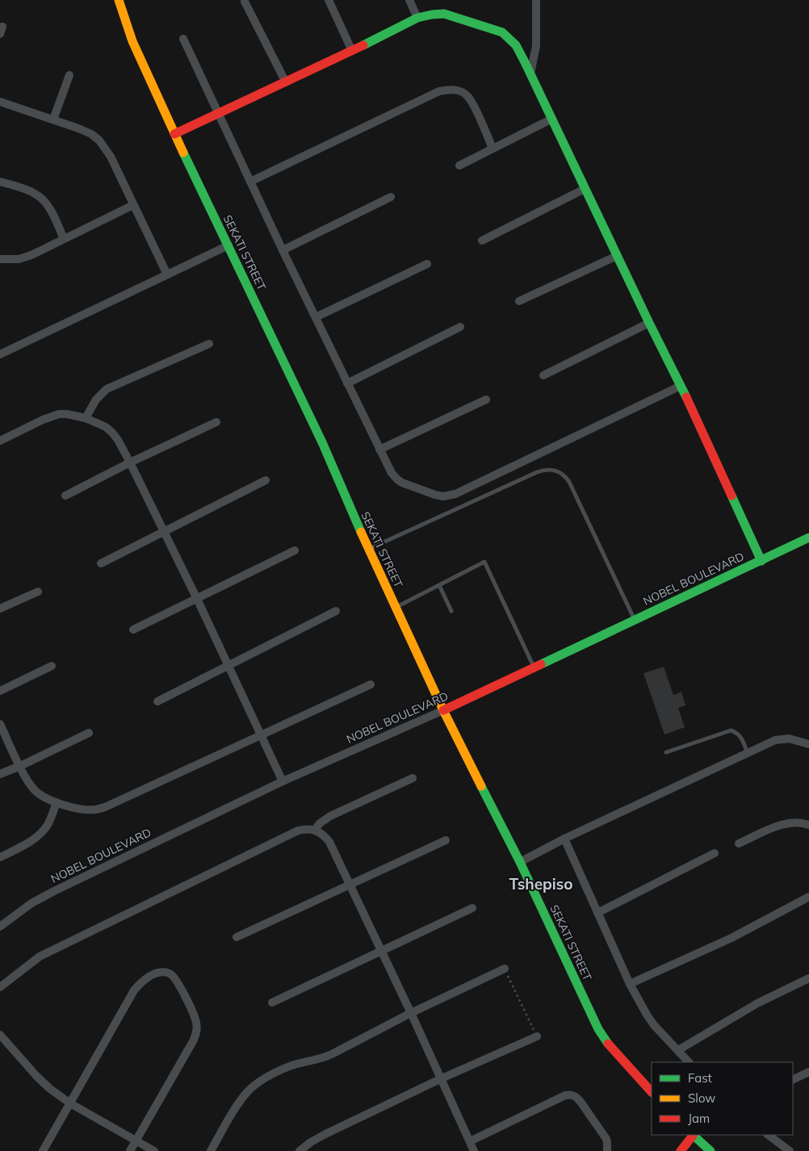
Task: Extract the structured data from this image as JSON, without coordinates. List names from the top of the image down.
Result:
{
  "streets": {
    "street": ["SEKATI STREET", "NOBEL BOULEVARD"]
  },
  "crossings": [
    ["SEKATI STREET", "NOBEL BOULEVARD"]
  ],
  "districts": ["Tshepiso"],
  "legend": ["Fast", "Slow", "Jam"]
}
